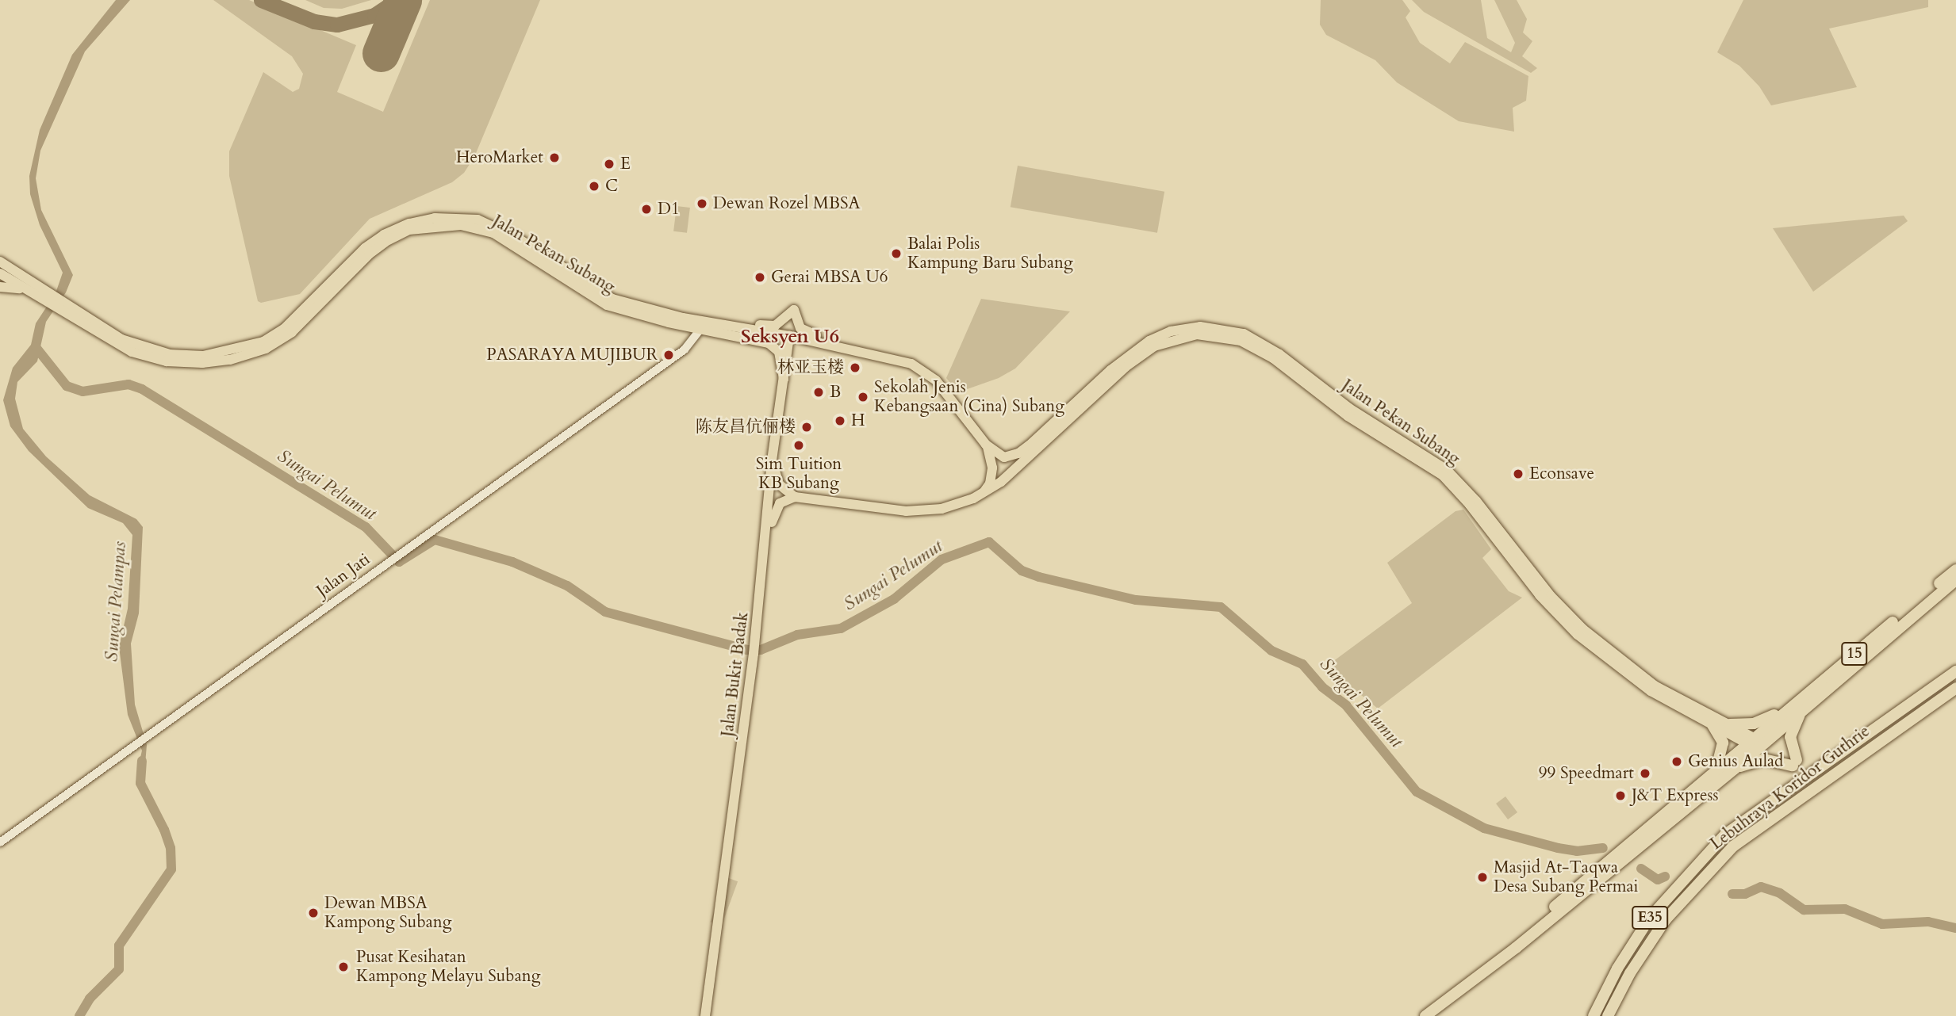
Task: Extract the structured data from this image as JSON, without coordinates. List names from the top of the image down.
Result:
{
  "streets": {
    "highway": ["15", "Lebuhraya Koridor Guthrie", "E35"],
    "main road": ["Jalan Pekan Subang", "Jalan Bukit Badak"],
    "street": ["Jalan Jati"]
  },
  "crossings": [
    ["Jalan Pekan Subang", "Jalan Jati"],
    ["Jalan Pekan Subang", "15"],
    ["Jalan Pekan Subang", "Jalan Bukit Badak"]
  ],
  "districts": ["Seksyen U6"],
  "water": ["Sungai Pelumut", "Sungai Pelampas"],
  "places": [
    "HeroMarket",
    "E",
    "C",
    "Dewan Rozel MBSA",
    "D1",
    "Balai Polis Kampung Baru Subang",
    "Gerai MBSA U6",
    "PASARAYA MUJIBUR",
    "林亚玉楼",
    "B",
    "Sekolah Jenis Kebangsaan (Cina) Subang",
    "H",
    "陈友昌伉俪楼",
    "Sim Tuition KB Subang",
    "Econsave",
    "Genius Aulad",
    "99 Speedmart",
    "J&T Express",
    "Masjid At-Taqwa Desa Subang Permai",
    "Dewan MBSA Kampong Subang",
    "Pusat Kesihatan Kampong Melayu Subang"
  ]
}
